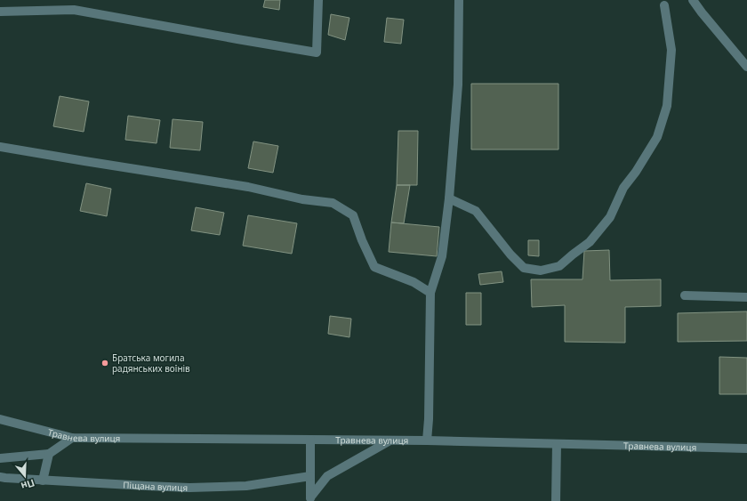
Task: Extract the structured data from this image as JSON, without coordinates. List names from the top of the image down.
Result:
{
  "streets": {
    "street": ["Травнева вулиця", "Піщана вулиця"]
  },
  "places": ["Братська могила радянських воїнів"],
  "north": "bottom"
}
